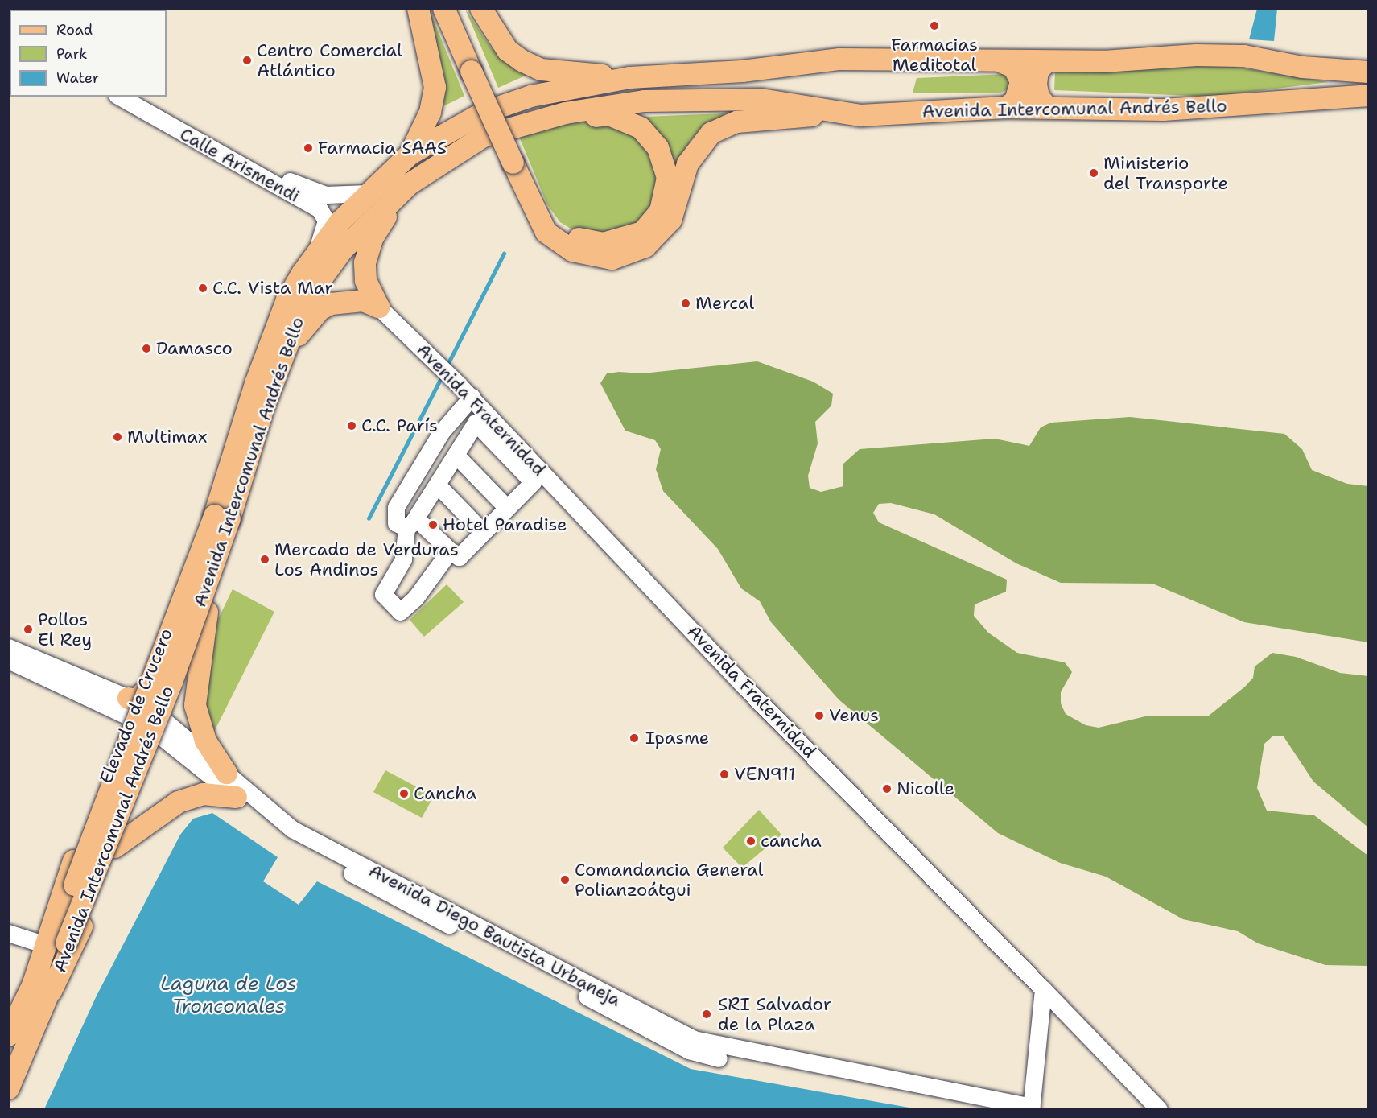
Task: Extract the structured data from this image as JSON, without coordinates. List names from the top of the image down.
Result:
{
  "streets": {
    "main road": ["Avenida Intercomunal Andrés Bello", "Elevado de Crucero"],
    "street": ["Calle Arismendi", "Avenida Fraternidad", "Avenida Diego Bautista Urbaneja"]
  },
  "crossings": [
    ["Avenida Intercomunal Andrés Bello", "Calle Arismendi"],
    ["Avenida Intercomunal Andrés Bello", "Elevado de Crucero"],
    ["Elevado de Crucero", "Avenida Diego Bautista Urbaneja"]
  ],
  "water": ["Laguna de Los Tronconales"],
  "places": [
    "Farmacias Meditotal",
    "Centro Comercial Atlántico",
    "Farmacia SAAS",
    "Ministerio del Transporte",
    "C.C. Vista Mar",
    "Mercal",
    "Damasco",
    "C.C. París",
    "Multimax",
    "Hotel Paradise",
    "Mercado de Verduras Los Andinos",
    "Pollos El Rey",
    "Venus",
    "Ipasme",
    "VEN911",
    "Nicolle",
    "Cancha",
    "cancha",
    "Comandancia General Polianzoátgui",
    "SRI Salvador de la Plaza"
  ],
  "legend": ["Road", "Park", "Water"]
}
